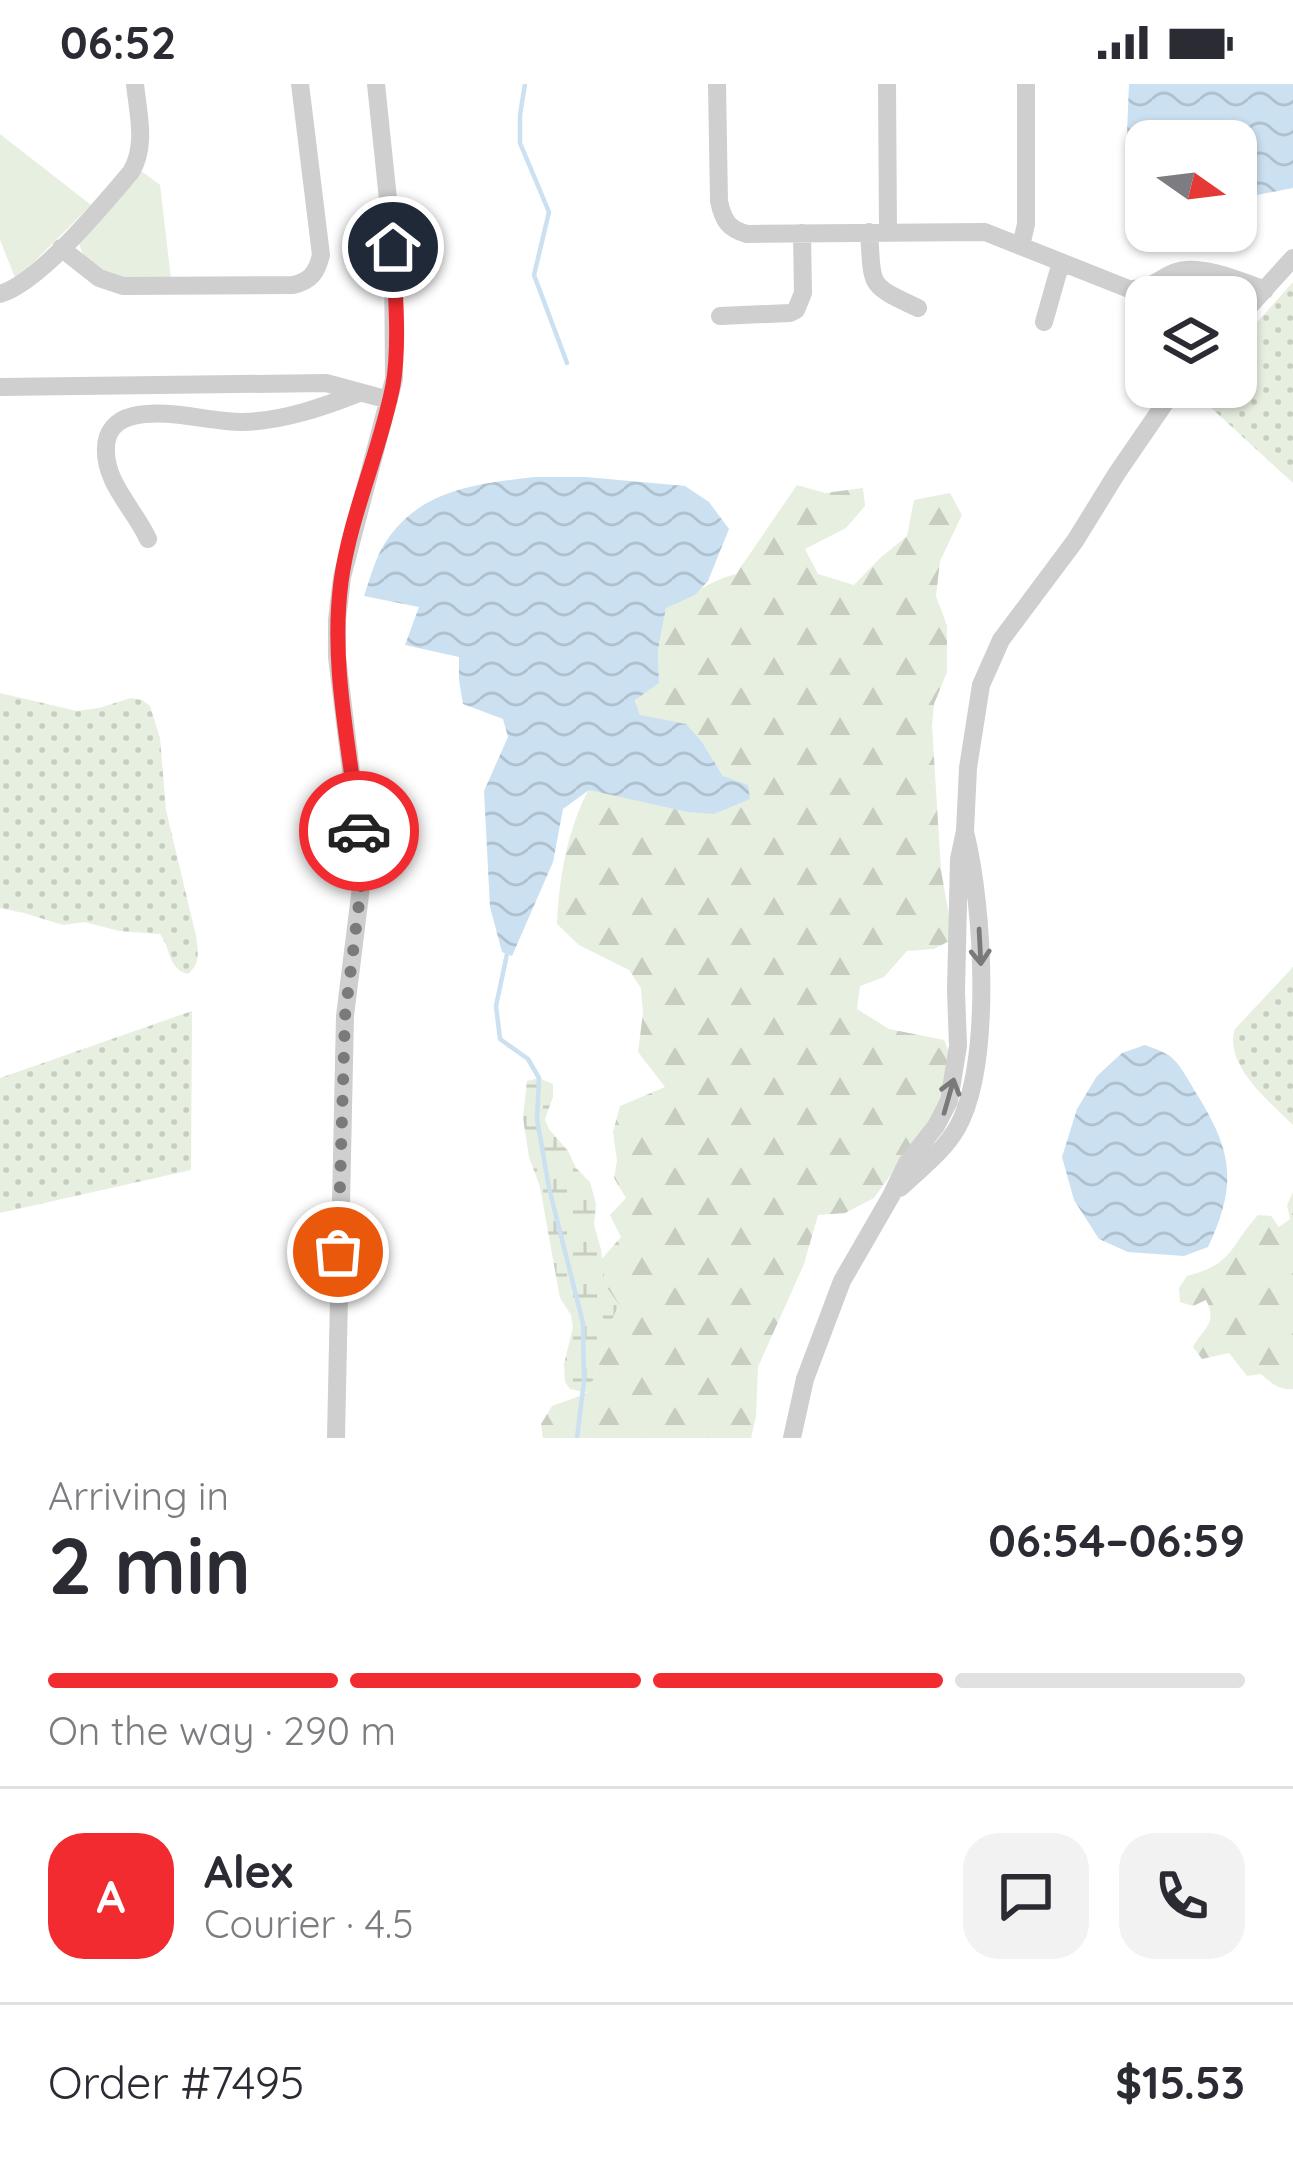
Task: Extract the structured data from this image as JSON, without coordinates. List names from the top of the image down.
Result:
{
  "north": "right",
  "page": {
    "status": "06:52",
    "heading": ["2 min", "Arriving in", "06:54–06:59"],
    "panel": [
      "Alex",
      "Courier · 4.5",
      "Order #7495",
      "$15.53"
    ],
    "bar": "On the way · 290 m",
    "round": "A"
  }
}
